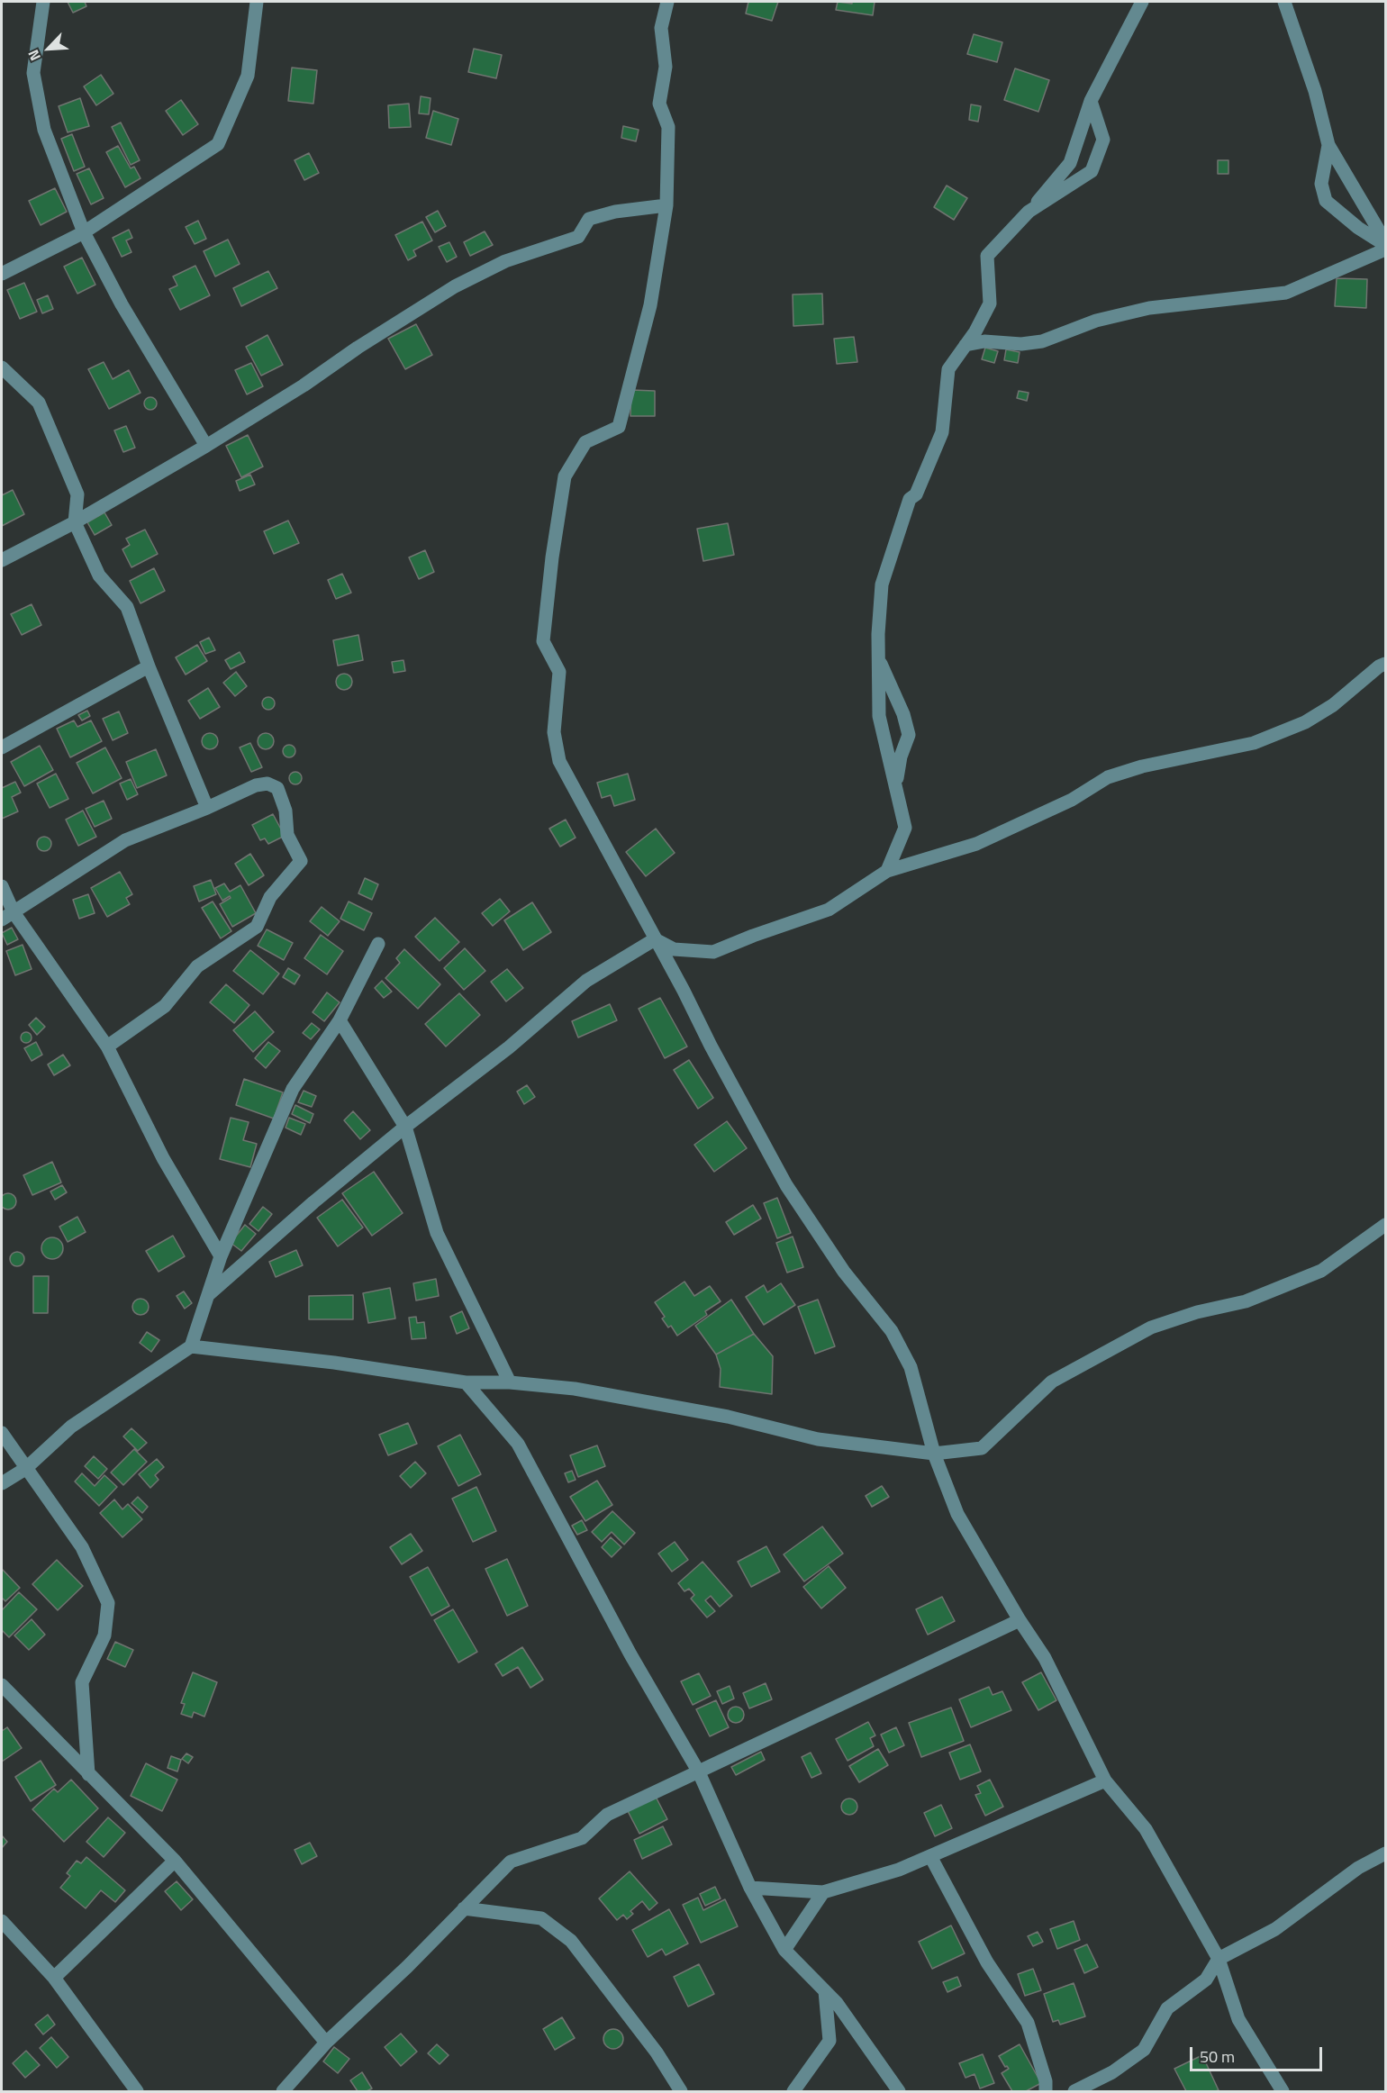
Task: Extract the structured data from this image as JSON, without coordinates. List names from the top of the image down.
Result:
{
  "scale_bar": "50 m",
  "north": "bottom left"
}
